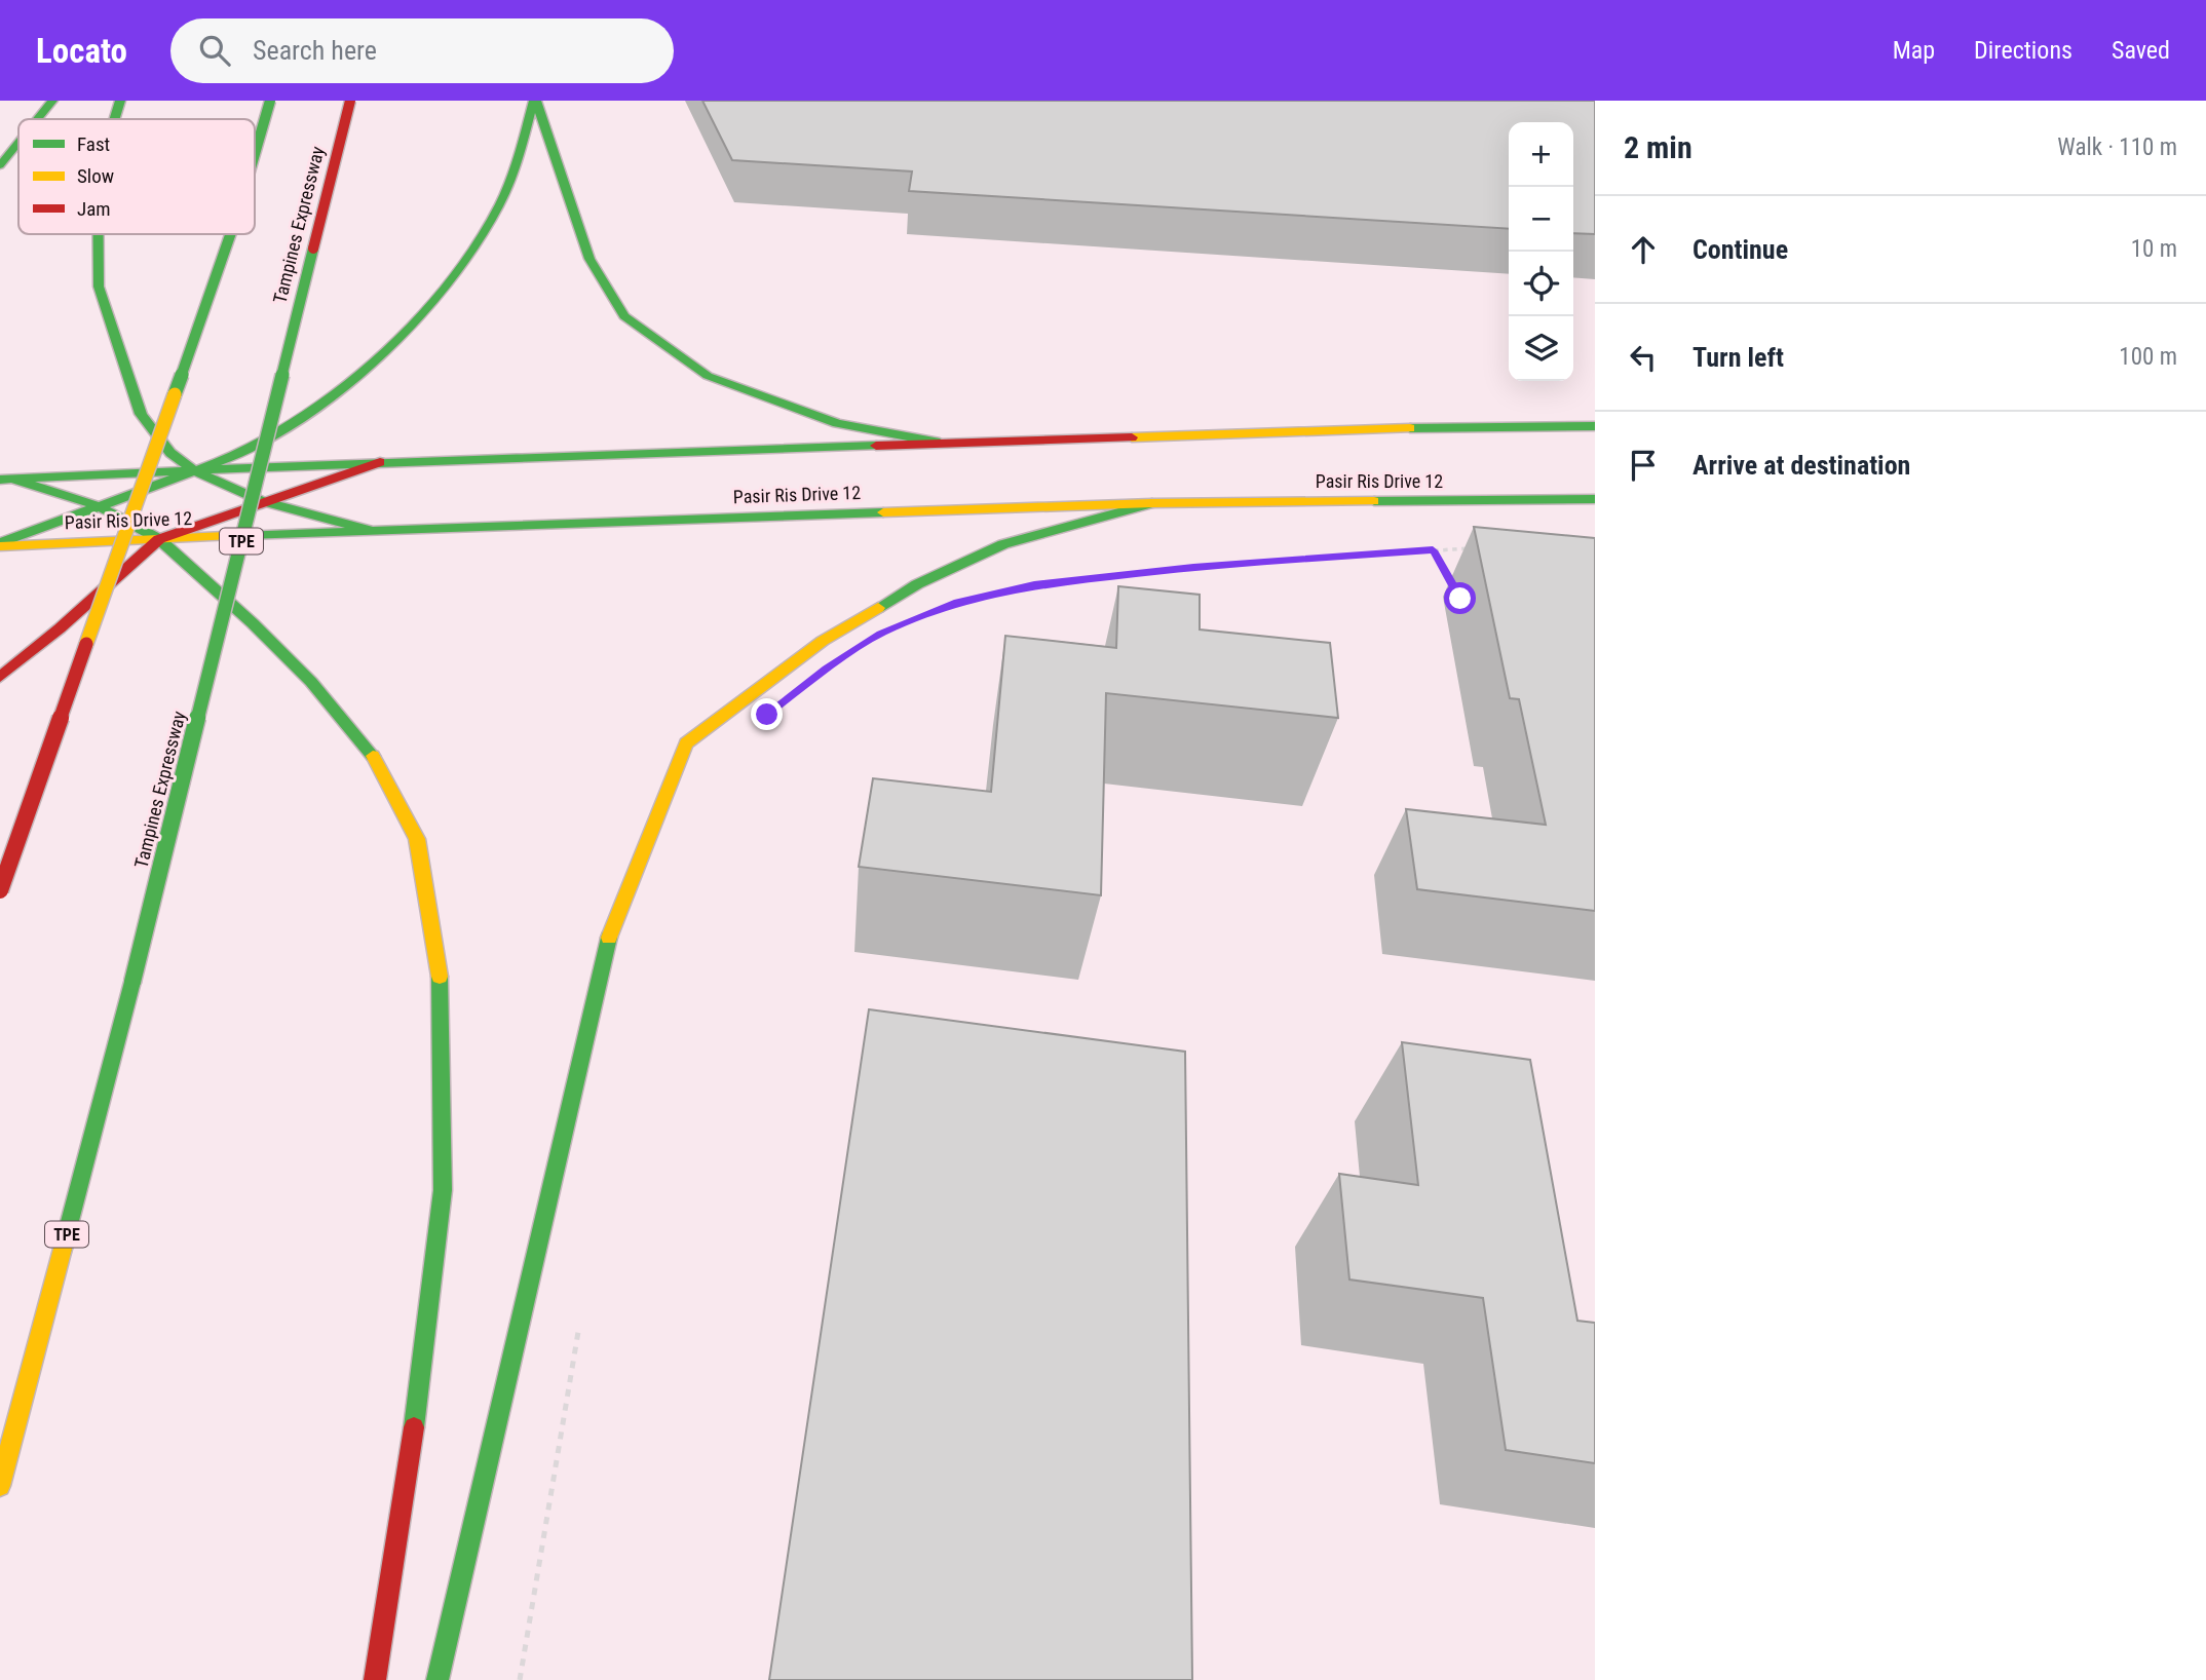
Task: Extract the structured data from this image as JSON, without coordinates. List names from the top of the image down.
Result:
{
  "streets": {
    "main road": ["Tampines Expressway", "Pasir Ris Drive 12", "TPE"]
  },
  "legend": ["Fast", "Slow", "Jam"],
  "page": {
    "header": "Locato",
    "search": "Search here",
    "nav": ["Map", "Directions", "Saved"],
    "heading": ["2 min", "Walk · 110 m"],
    "map_buttons": ["+", "−"],
    "list": [
      ["Continue", "10 m"],
      ["Turn left", "100 m"],
      "Arrive at destination"
    ]
  }
}
